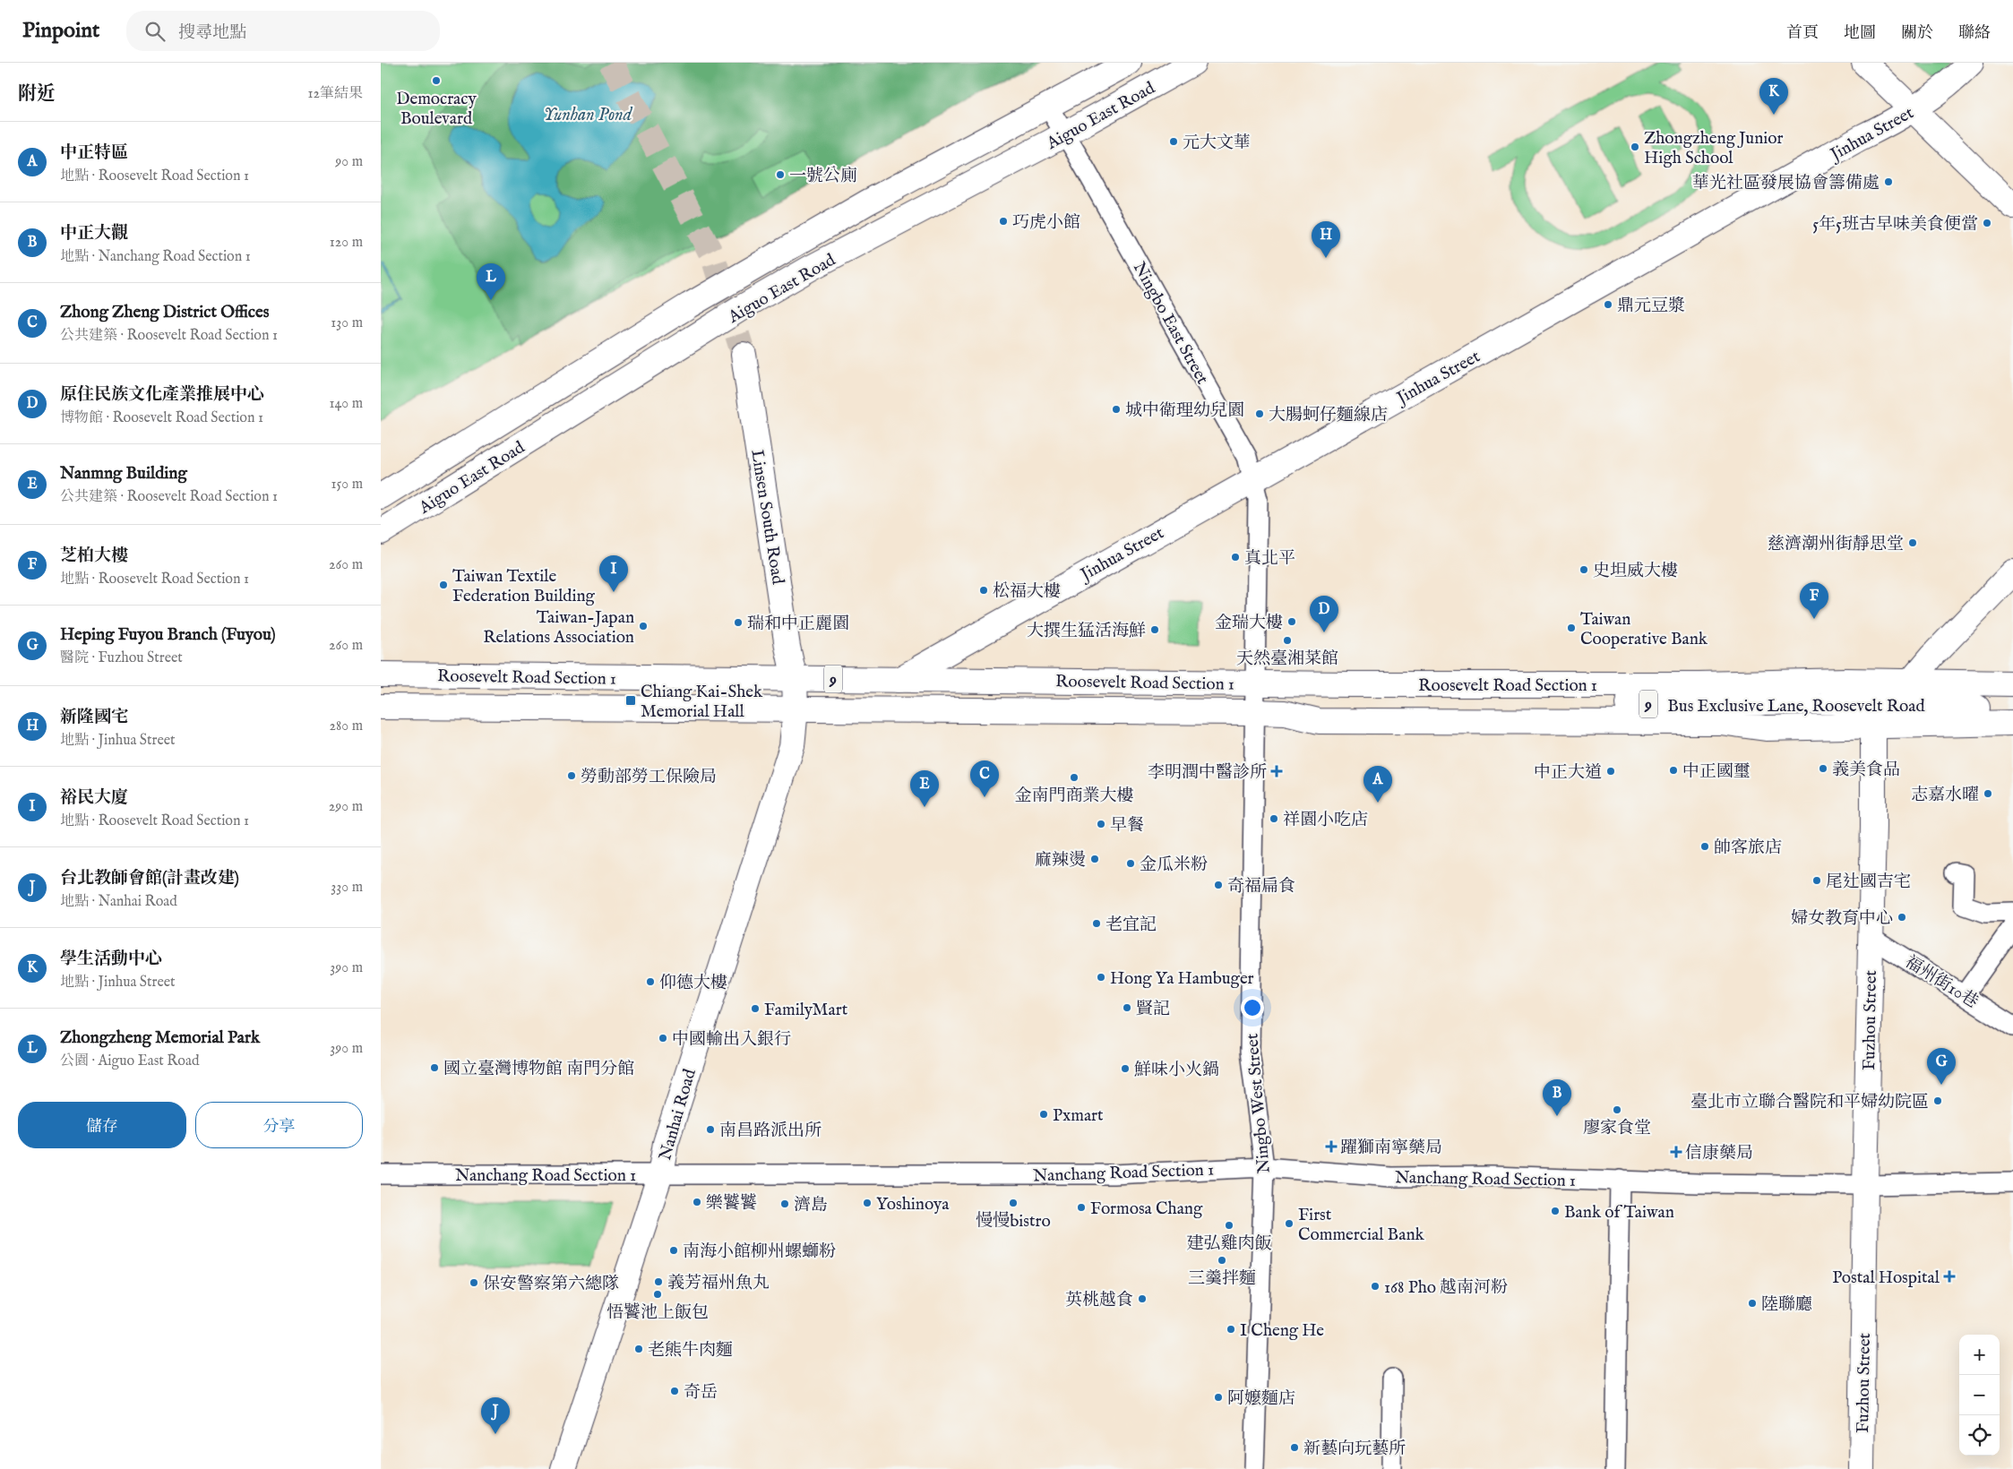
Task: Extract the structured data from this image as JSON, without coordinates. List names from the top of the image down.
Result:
{
  "streets": {
    "street": [
      "Aiguo East Road",
      "Jinhua Street",
      "Ningbo East Street",
      "Linsen South Road",
      "Roosevelt Road Section 1",
      "9",
      "Bus Exclusive Lane, Roosevelt Road",
      "福州街10巷",
      "Fuzhou Street",
      "Ningbo West Street",
      "Nanhai Road",
      "Nanchang Road Section 1"
    ]
  },
  "crossings": [
    ["Aiguo East Road", "Ningbo East Street"],
    ["Jinhua Street", "Ningbo East Street"],
    ["Jinhua Street", "Roosevelt Road Section 1"],
    ["Ningbo East Street", "Roosevelt Road Section 1"],
    ["Ningbo East Street", "Ningbo West Street"],
    ["Linsen South Road", "Roosevelt Road Section 1"],
    ["Linsen South Road", "Nanhai Road"],
    ["Roosevelt Road Section 1", "9"],
    ["Roosevelt Road Section 1", "Bus Exclusive Lane, Roosevelt Road"],
    ["Roosevelt Road Section 1", "Fuzhou Street"],
    ["Roosevelt Road Section 1", "Ningbo West Street"],
    ["Roosevelt Road Section 1", "Nanhai Road"],
    ["9", "Bus Exclusive Lane, Roosevelt Road"],
    ["9", "Fuzhou Street"],
    ["Bus Exclusive Lane, Roosevelt Road", "Fuzhou Street"],
    ["福州街10巷", "Fuzhou Street"],
    ["Fuzhou Street", "Nanchang Road Section 1"],
    ["Ningbo West Street", "Nanchang Road Section 1"],
    ["Nanhai Road", "Nanchang Road Section 1"]
  ],
  "water": ["Yunhan Pond"],
  "places": {
    "other": [
      "Democracy Boulevard",
      "元大文華",
      "Zhongzheng Junior High School",
      "一號公廁",
      "華光社區發展協會籌備處",
      "巧虎小館",
      "5年5班古早味美食便當",
      "鼎元豆漿",
      "城中衛理幼兒園",
      "大腸蚵仔麵線店",
      "慈濟潮州街靜思堂",
      "真北平",
      "史坦威大樓",
      "Taiwan Textile Federation Building",
      "松福大樓",
      "金瑞大樓",
      "瑞和中正麗園",
      "Taiwan-Japan Relations Association",
      "Taiwan Cooperative Bank",
      "大撰生猛活海鮮",
      "天然臺湘菜館",
      "義美食品",
      "中正國璽",
      "中正大道",
      "勞動部勞工保險局",
      "金南門商業大樓",
      "志嘉水曜",
      "祥園小吃店",
      "早餐",
      "帥客旅店",
      "麻辣燙",
      "金瓜米粉",
      "尾辻國吉宅",
      "奇福扁食",
      "婦女教育中心",
      "老宜記",
      "Hong Ya Hambuger",
      "仰德大樓",
      "賢記",
      "FamilyMart",
      "中國輸出入銀行",
      "國立臺灣博物館 南門分館",
      "鮮味小火鍋",
      "臺北市立聯合醫院和平婦幼院區",
      "廖家食堂",
      "Pxmart",
      "南昌路派出所",
      "樂饕饕",
      "Yoshinoya",
      "慢慢bistro",
      "濟島",
      "Formosa Chang",
      "Bank of Taiwan",
      "First Commercial Bank",
      "建弘雞肉飯",
      "南海小館柳州螺螄粉",
      "三羹拌麵",
      "義芳福州魚丸",
      "保安警察第六總隊",
      "168 Pho 越南河粉",
      "悟饕池上飯包",
      "英桃越食",
      "陸聯廳",
      "I Cheng He",
      "老熊牛肉麵",
      "奇岳",
      "阿嬤麵店",
      "新藝向玩藝所"
    ],
    "transit": ["Chiang Kai-Shek Memorial Hall"],
    "health": [
      "李明潤中醫診所",
      "躍獅南寧藥局",
      "信康藥局",
      "Postal Hospital"
    ]
  },
  "page": {
    "header": "Pinpoint",
    "search": "搜尋地點",
    "nav": [
      "首頁",
      "地圖",
      "關於",
      "聯絡"
    ],
    "heading": ["附近", "12筆結果"],
    "pins": [
      "K",
      "H",
      "L",
      "I",
      "F",
      "D",
      "C",
      "A",
      "E",
      "G",
      "B",
      "J"
    ],
    "list": [
      {
        "mark": "A",
        "name": "中正特區",
        "note": "地點 · Roosevelt Road Section 1",
        "value": "90 m"
      },
      {
        "mark": "B",
        "name": "中正大觀",
        "note": "地點 · Nanchang Road Section 1",
        "value": "120 m"
      },
      {
        "mark": "C",
        "name": "Zhong Zheng District Offices",
        "note": "公共建築 · Roosevelt Road Section 1",
        "value": "130 m"
      },
      {
        "mark": "D",
        "name": "原住民族文化產業推展中心",
        "note": "博物館 · Roosevelt Road Section 1",
        "value": "140 m"
      },
      {
        "mark": "E",
        "name": "Nanmng Building",
        "note": "公共建築 · Roosevelt Road Section 1",
        "value": "150 m"
      },
      {
        "mark": "F",
        "name": "芝柏大樓",
        "note": "地點 · Roosevelt Road Section 1",
        "value": "260 m"
      },
      {
        "mark": "G",
        "name": "Heping Fuyou Branch (Fuyou)",
        "note": "醫院 · Fuzhou Street",
        "value": "260 m"
      },
      {
        "mark": "H",
        "name": "新隆國宅",
        "note": "地點 · Jinhua Street",
        "value": "280 m"
      },
      {
        "mark": "I",
        "name": "裕民大廈",
        "note": "地點 · Roosevelt Road Section 1",
        "value": "290 m"
      },
      {
        "mark": "J",
        "name": "台北教師會館(計畫改建)",
        "note": "地點 · Nanhai Road",
        "value": "330 m"
      },
      {
        "mark": "K",
        "name": "學生活動中心",
        "note": "地點 · Jinhua Street",
        "value": "390 m"
      },
      {
        "mark": "L",
        "name": "Zhongzheng Memorial Park",
        "note": "公園 · Aiguo East Road",
        "value": "390 m"
      }
    ],
    "buttons": ["儲存", "分享"],
    "map_buttons": ["+", "−"]
  }
}
